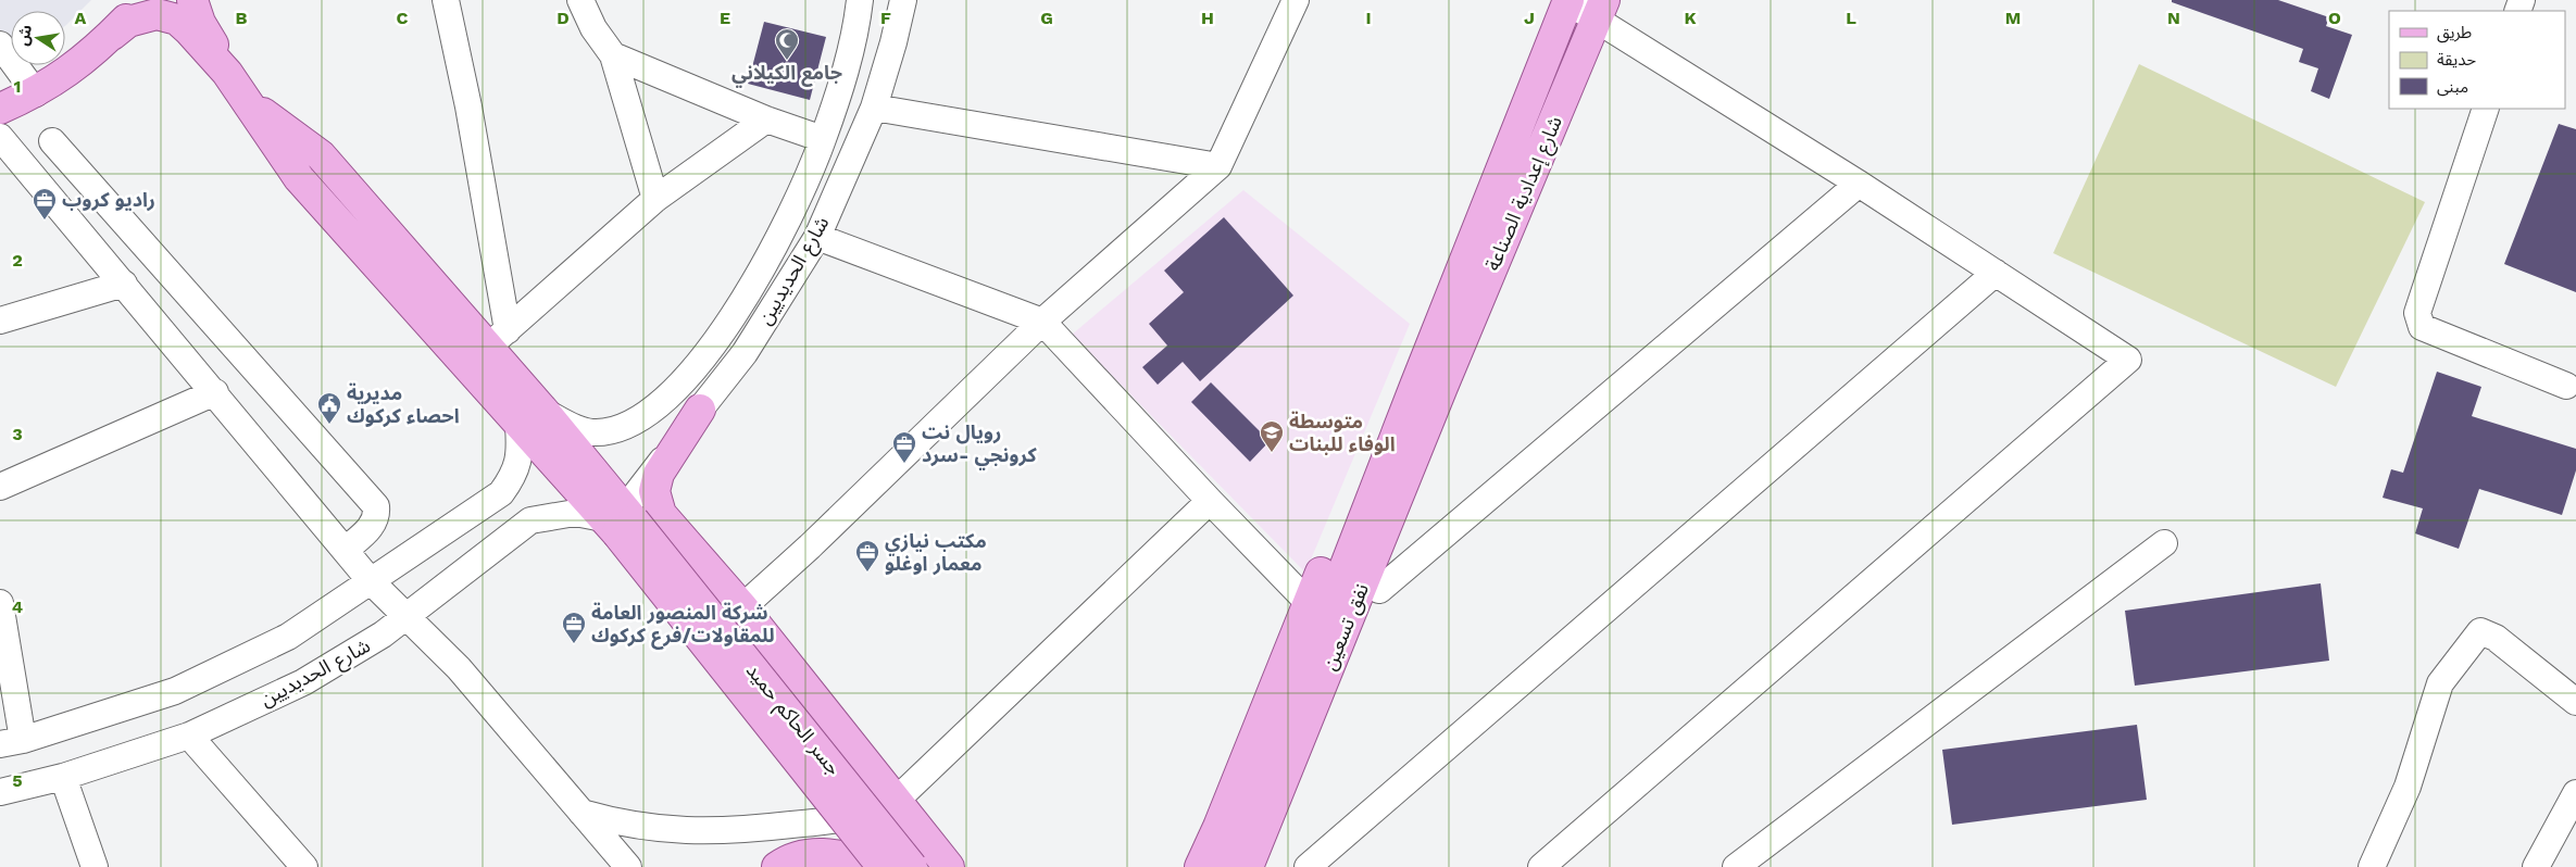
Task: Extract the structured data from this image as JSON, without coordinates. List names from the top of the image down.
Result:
{
  "streets": {
    "main road": ["شارع إعدادية الصناعة", "نفق تسعين", "جسر الحاكم حميد"],
    "street": ["شارع الحديديين"]
  },
  "crossings": [
    ["شارع إعدادية الصناعة", "نفق تسعين"],
    ["شارع الحديديين", "جسر الحاكم حميد"]
  ],
  "places": {
    "mosque": ["جامع الكيلاني"],
    "office": [
      "راديو كروب",
      "رويال نت كرونجي -سرد",
      "مكتب نيازي معمار اوغلو",
      "شركة المنصور العامة للمقاولات/فرع كركوك"
    ],
    "public building": ["مديرية احصاء كركوك"],
    "school or university": ["متوسطة الوفاء للبنات"]
  },
  "legend": ["طريق", "حديقة", "مبنى"],
  "north": "left",
  "grid": {
    "columns": [
      "A",
      "B",
      "C",
      "D",
      "E",
      "F",
      "G",
      "H",
      "I",
      "J",
      "K",
      "L",
      "M",
      "N",
      "O"
    ],
    "rows": [
      "1",
      "2",
      "3",
      "4",
      "5"
    ]
  }
}
